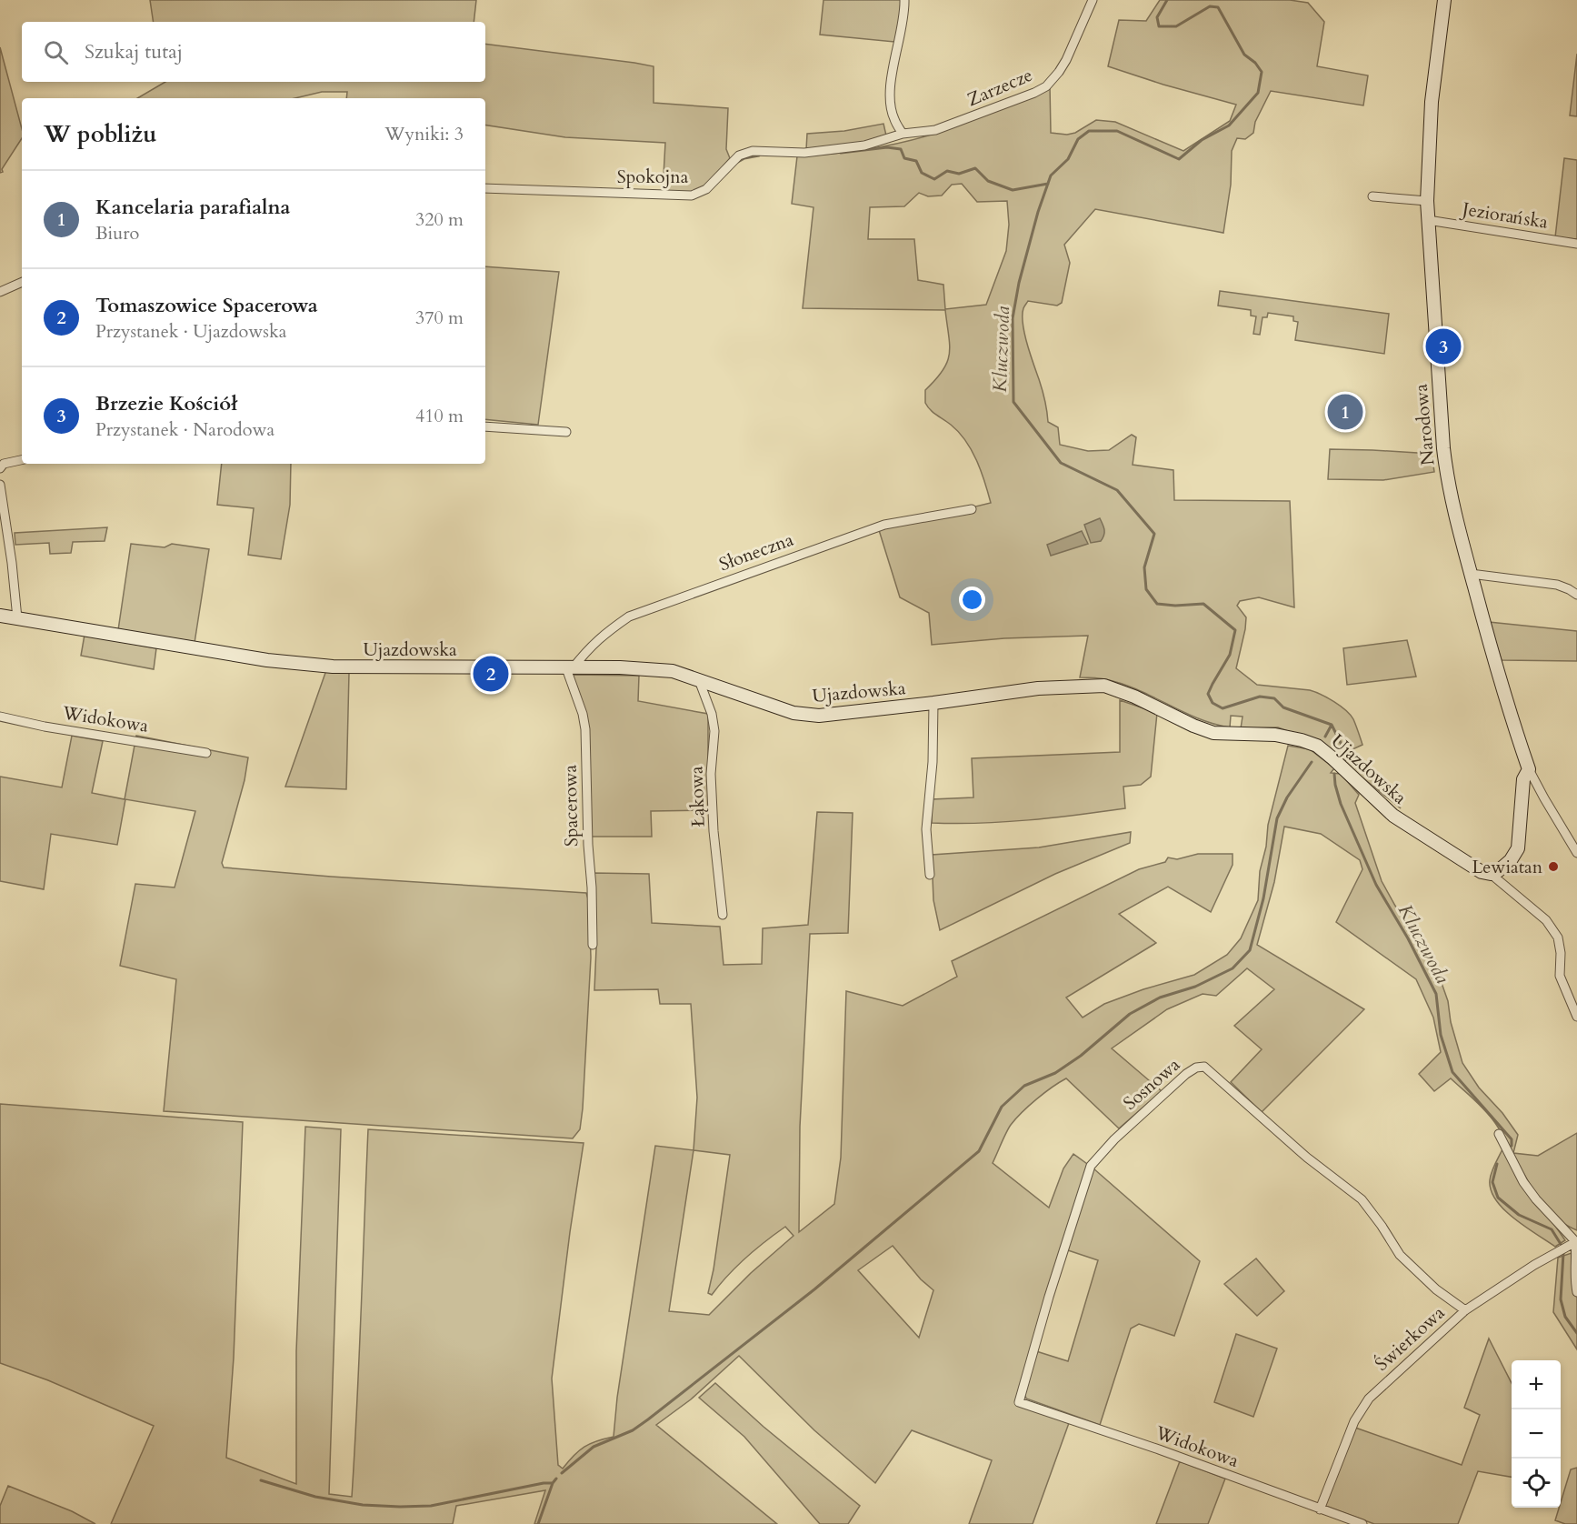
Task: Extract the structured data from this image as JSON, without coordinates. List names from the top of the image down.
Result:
{
  "streets": {
    "street": [
      "Zarzecze",
      "Spokojna",
      "Jeziorańska",
      "Narodowa",
      "Słoneczna",
      "Ujazdowska",
      "Widokowa",
      "Łąkowa",
      "Spacerowa",
      "Sosnowa",
      "Świerkowa"
    ]
  },
  "crossings": [
    ["Zarzecze", "Spokojna"],
    ["Jeziorańska", "Narodowa"],
    ["Słoneczna", "Ujazdowska"],
    ["Słoneczna", "Spacerowa"],
    ["Ujazdowska", "Łąkowa"],
    ["Ujazdowska", "Spacerowa"],
    ["Widokowa", "Sosnowa"],
    ["Widokowa", "Świerkowa"],
    ["Sosnowa", "Świerkowa"]
  ],
  "water": ["Kluczwoda"],
  "places": ["Lewiatan"],
  "page": {
    "search": "Szukaj tutaj",
    "heading": ["W pobliżu", "Wyniki: 3"],
    "list": [
      {
        "mark": "1",
        "name": "Kancelaria parafialna",
        "note": "Biuro",
        "value": "320 m"
      },
      {
        "mark": "2",
        "name": "Tomaszowice Spacerowa",
        "note": "Przystanek · Ujazdowska",
        "value": "370 m"
      },
      {
        "mark": "3",
        "name": "Brzezie Kościół",
        "note": "Przystanek · Narodowa",
        "value": "410 m"
      }
    ],
    "pins": ["3", "1", "2"],
    "map_buttons": ["+", "−"]
  }
}
